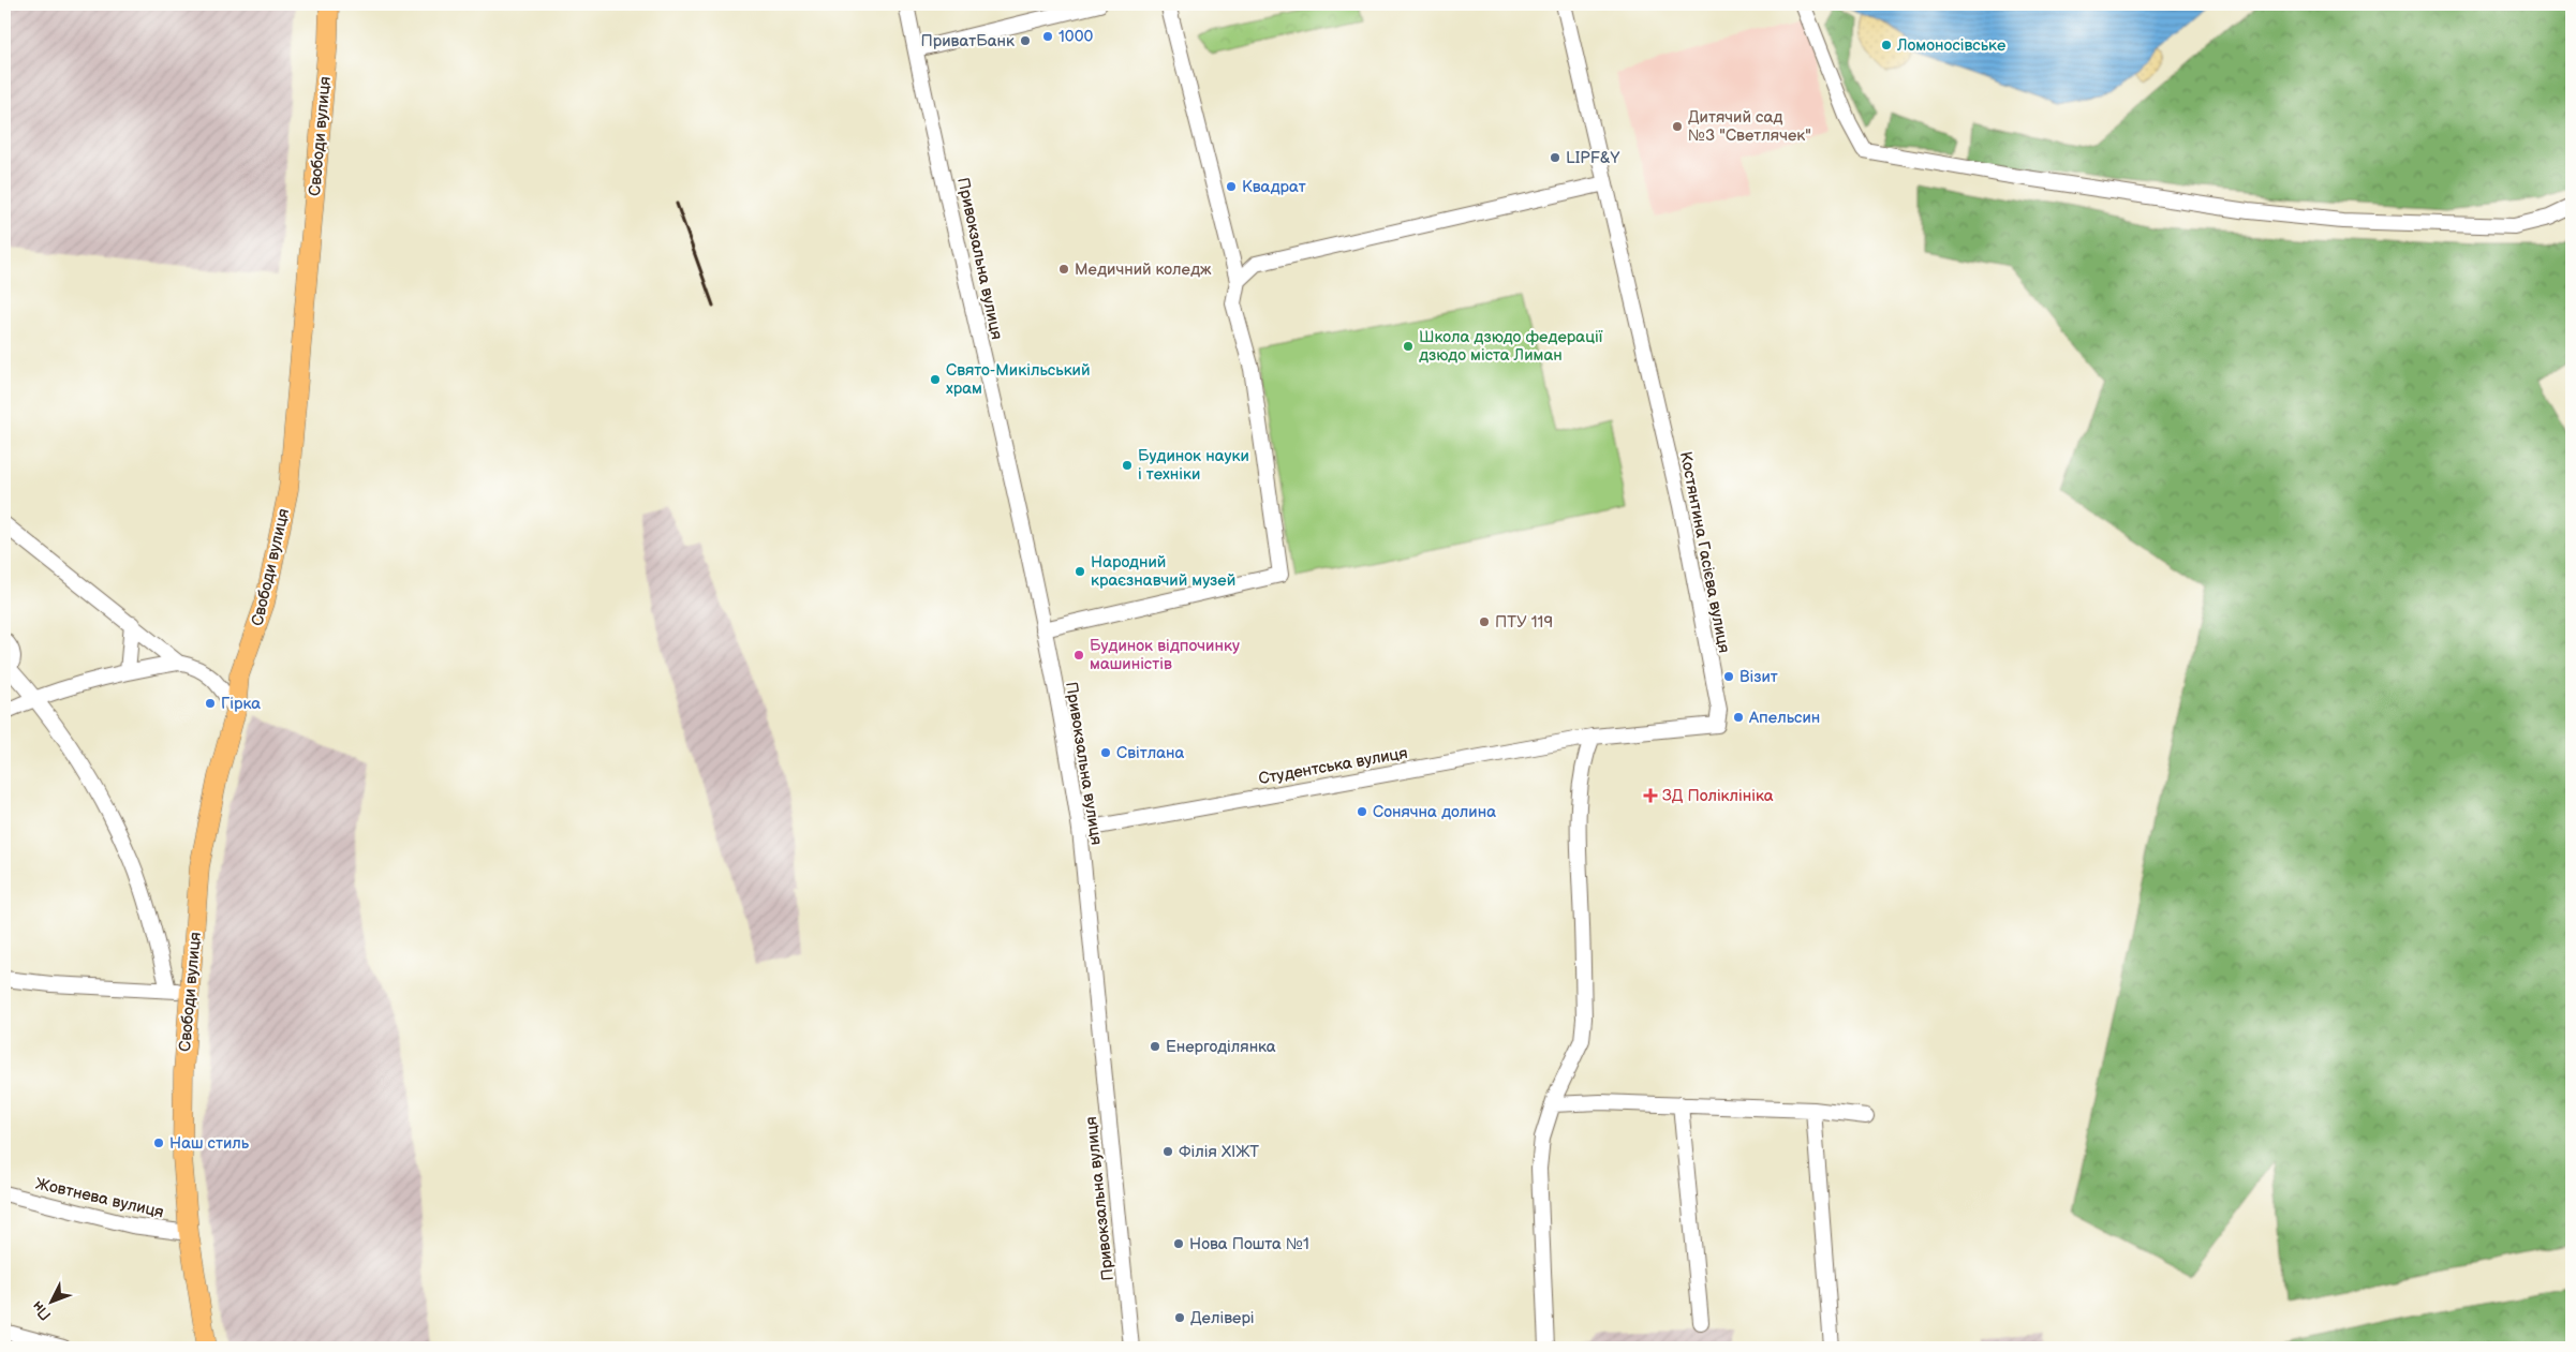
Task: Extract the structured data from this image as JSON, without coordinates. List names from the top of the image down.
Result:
{
  "streets": {
    "main road": ["Свободи вулиця"],
    "street": [
      "Привокзальна вулиця",
      "Костянтина Гасієва вулиця",
      "Студентська вулиця",
      "Жовтнева вулиця"
    ]
  },
  "crossings": [
    ["Свободи вулиця", "Жовтнева вулиця"],
    ["Привокзальна вулиця", "Студентська вулиця"],
    ["Костянтина Гасієва вулиця", "Студентська вулиця"]
  ],
  "places": {
    "other": [
      "1000",
      "ПриватБанк",
      "Ломоносівське",
      "Дитячий сад №3 \"Светлячек\"",
      "LIPF&Y",
      "Квадрат",
      "Медичний коледж",
      "Школа дзюдо федерації дзюдо міста Лиман",
      "Свято-Микільський храм",
      "Будинок науки і техніки",
      "Народний краєзнавчий музей",
      "ПТУ 119",
      "Будинок відпочинку машиністів",
      "Візит",
      "Гірка",
      "Апельсин",
      "Світлана",
      "Сонячна долина",
      "Енергоділянка",
      "Наш стиль",
      "Філія ХІЖТ",
      "Нова Пошта №1",
      "Делівері"
    ],
    "health": ["ЗД Поліклініка"]
  },
  "north": "bottom left"
}
